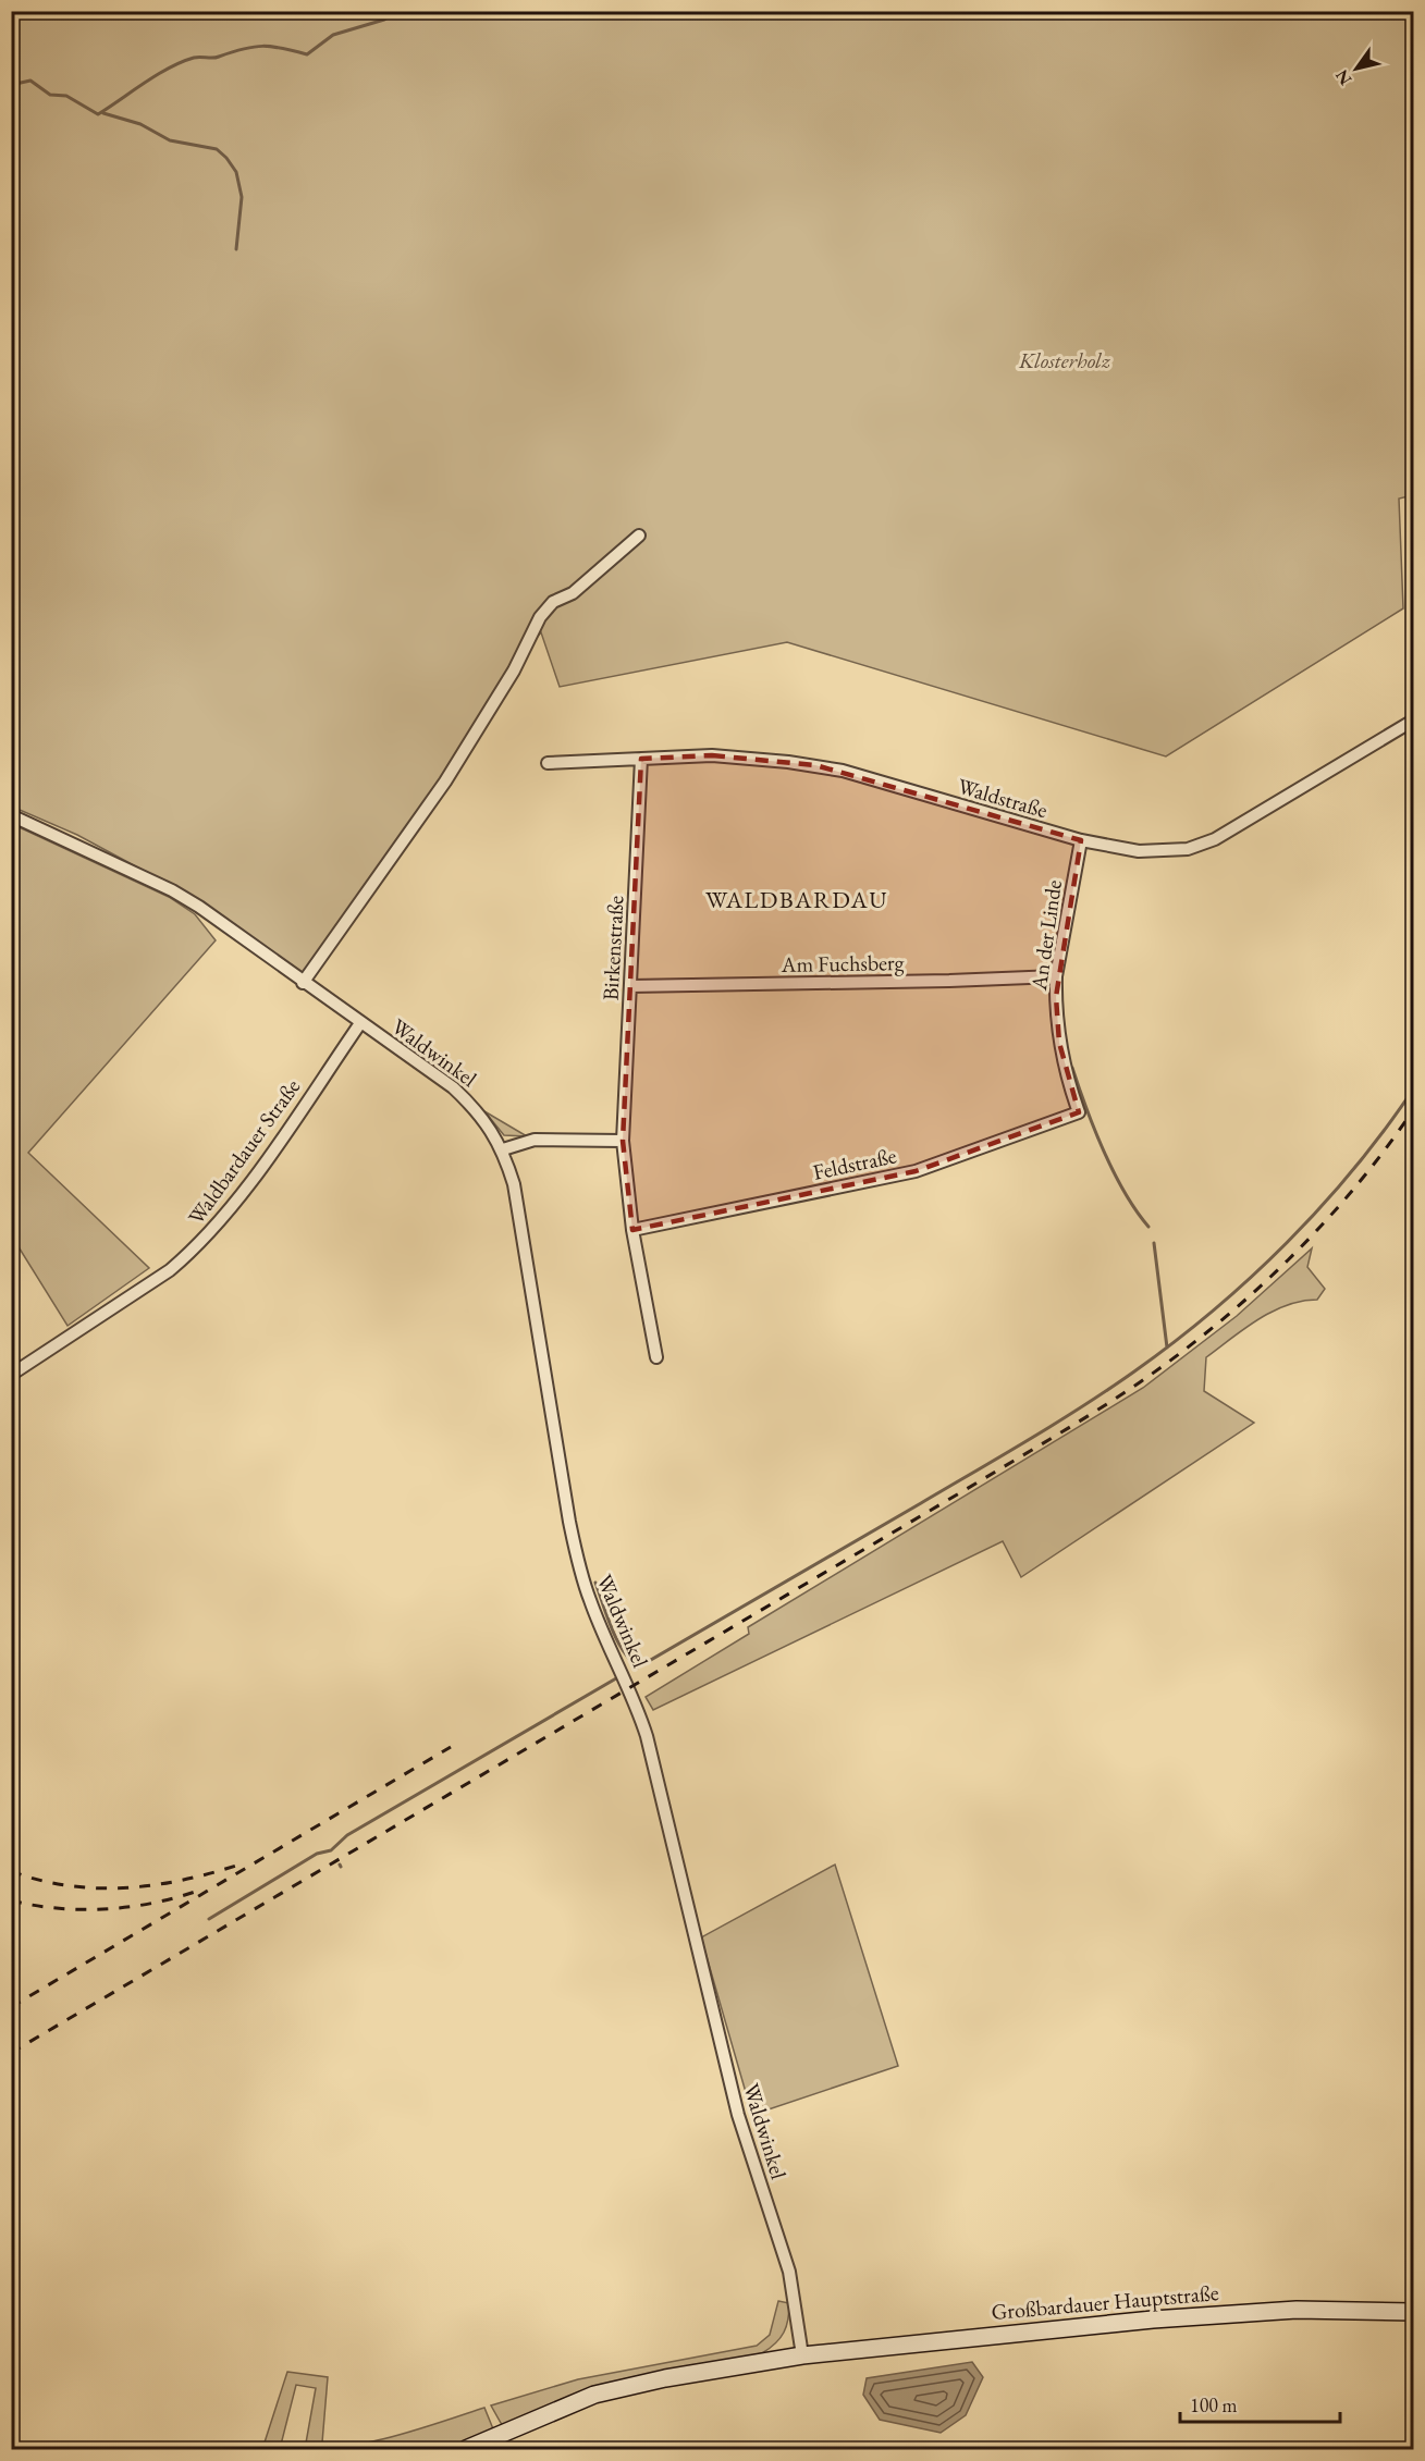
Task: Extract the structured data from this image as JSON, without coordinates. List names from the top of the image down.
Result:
{
  "streets": {
    "main road": ["Großbardauer Hauptstraße"],
    "street": [
      "Waldstraße",
      "An der Linde",
      "Birkenstraße",
      "Am Fuchsberg",
      "Waldwinkel",
      "Waldbardauer Straße",
      "Feldstraße"
    ]
  },
  "crossings": [
    ["Waldstraße", "An der Linde"],
    ["Waldstraße", "Birkenstraße"],
    ["An der Linde", "Am Fuchsberg"],
    ["An der Linde", "Feldstraße"],
    ["Birkenstraße", "Am Fuchsberg"],
    ["Birkenstraße", "Feldstraße"],
    ["Waldwinkel", "Waldbardauer Straße"],
    ["Waldwinkel", "Großbardauer Hauptstraße"]
  ],
  "districts": ["WALDBARDAU"],
  "parks": ["Klosterholz"],
  "scale_bar": "100 m",
  "north": "bottom left"
}
